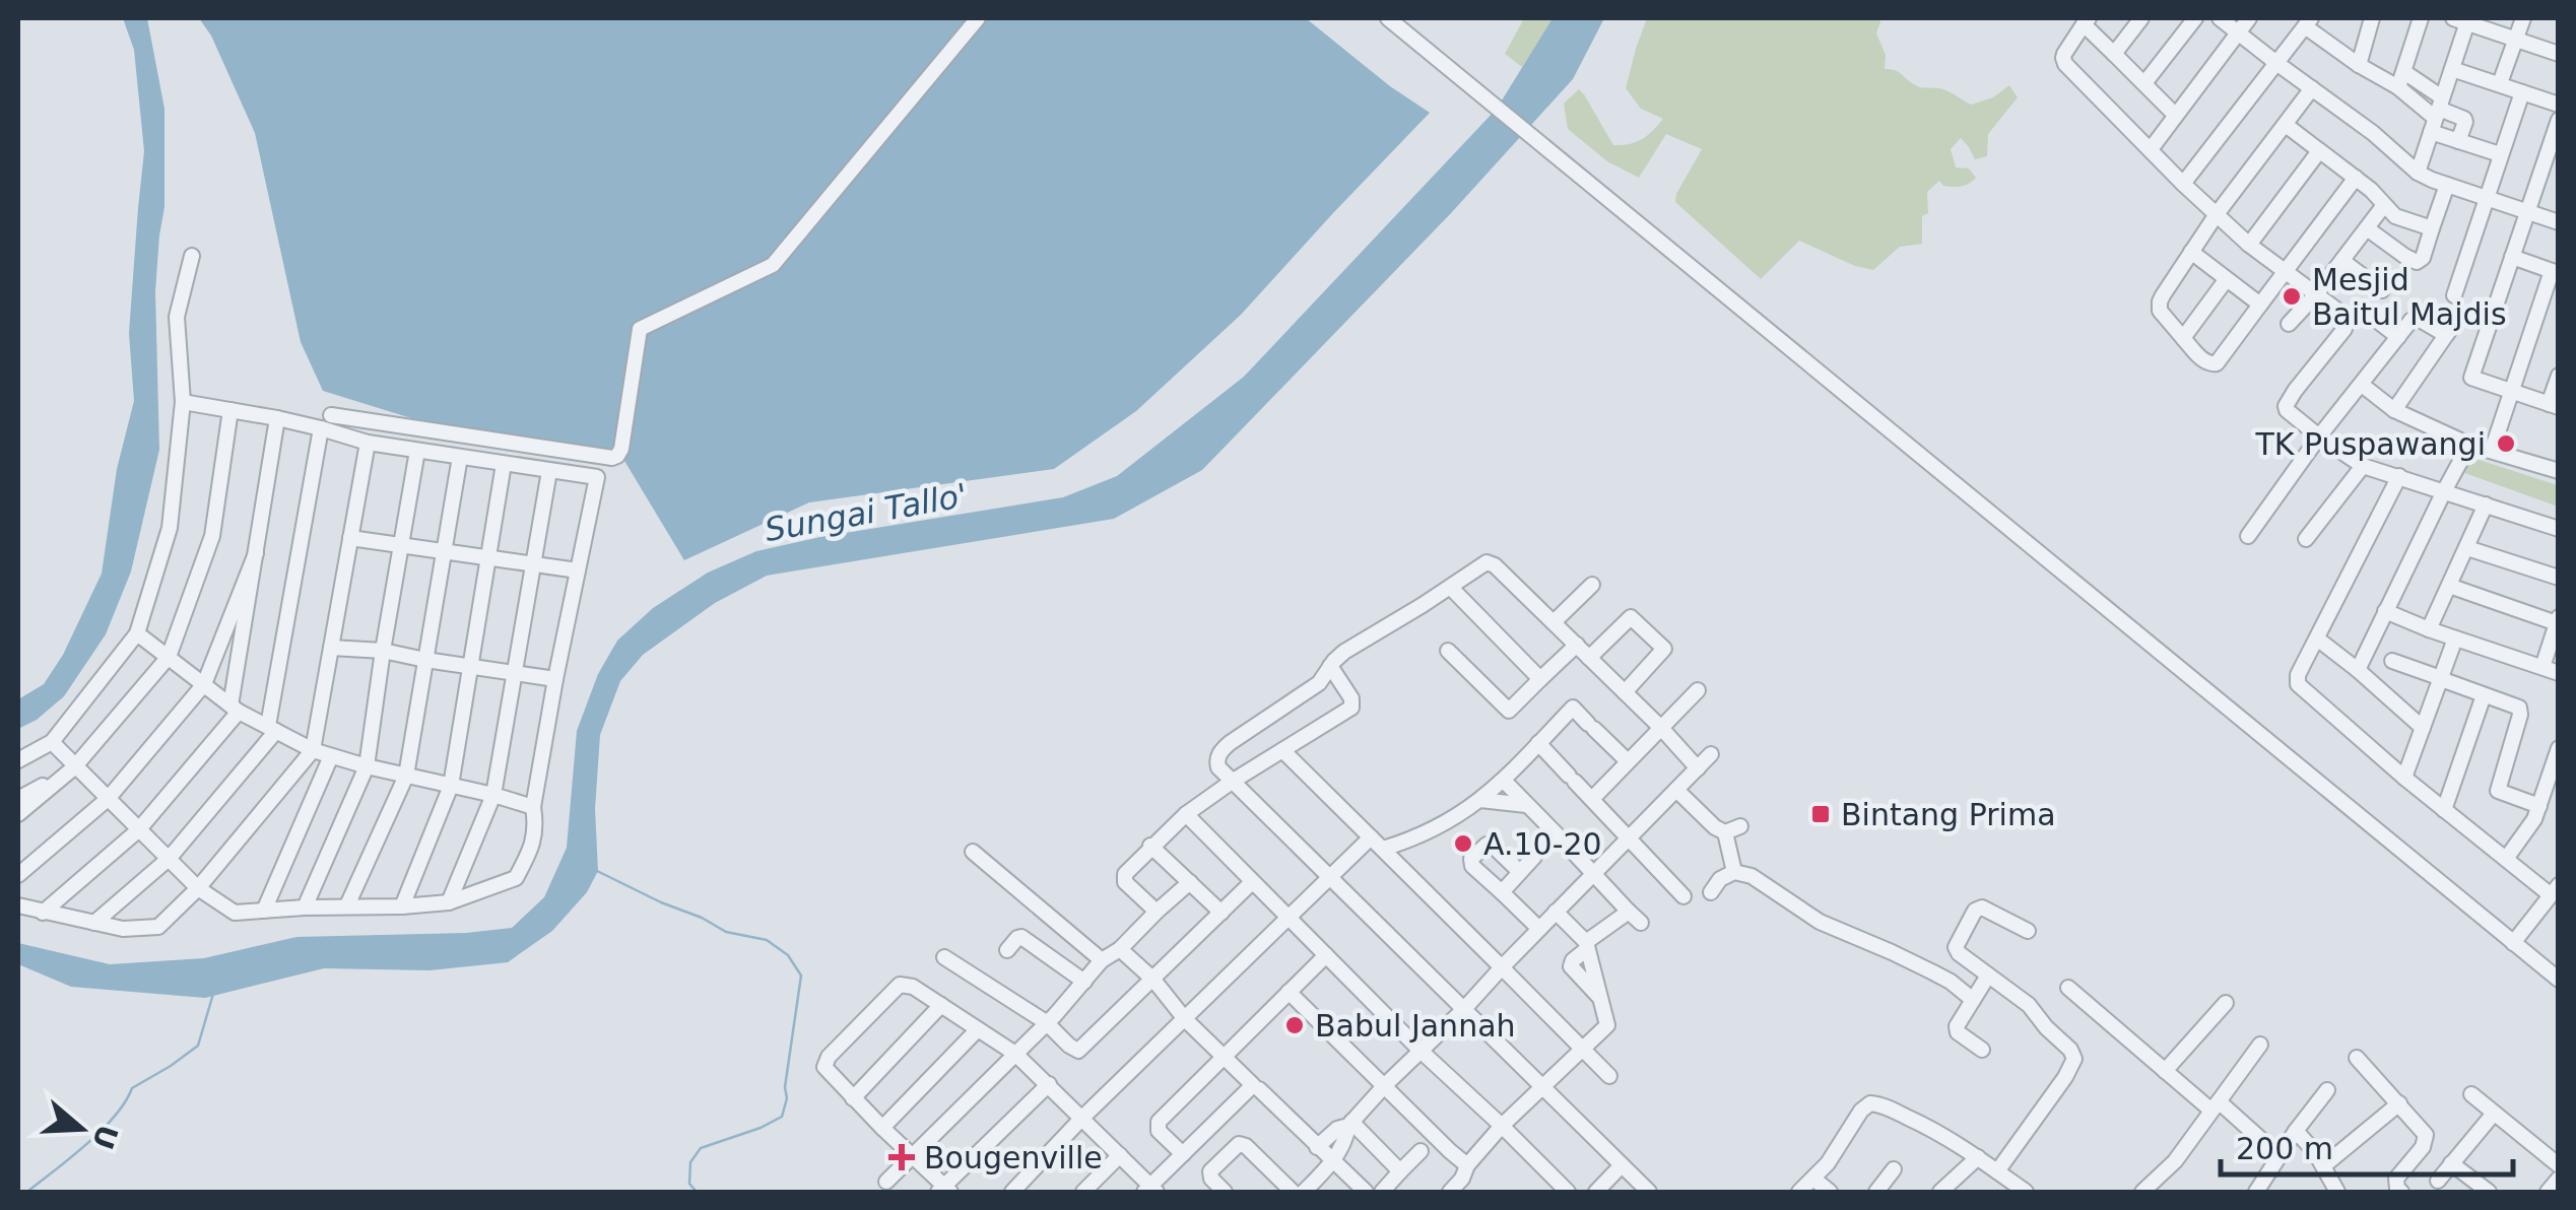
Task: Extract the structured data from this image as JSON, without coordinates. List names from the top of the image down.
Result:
{
  "water": ["Sungai Tallo'"],
  "places": {
    "other": [
      "Mesjid Baitul Majdis",
      "TK Puspawangi",
      "A.10-20",
      "Babul Jannah"
    ],
    "transit": ["Bintang Prima"],
    "health": ["Bougenville"]
  },
  "scale_bar": "200 m",
  "north": "right"
}
